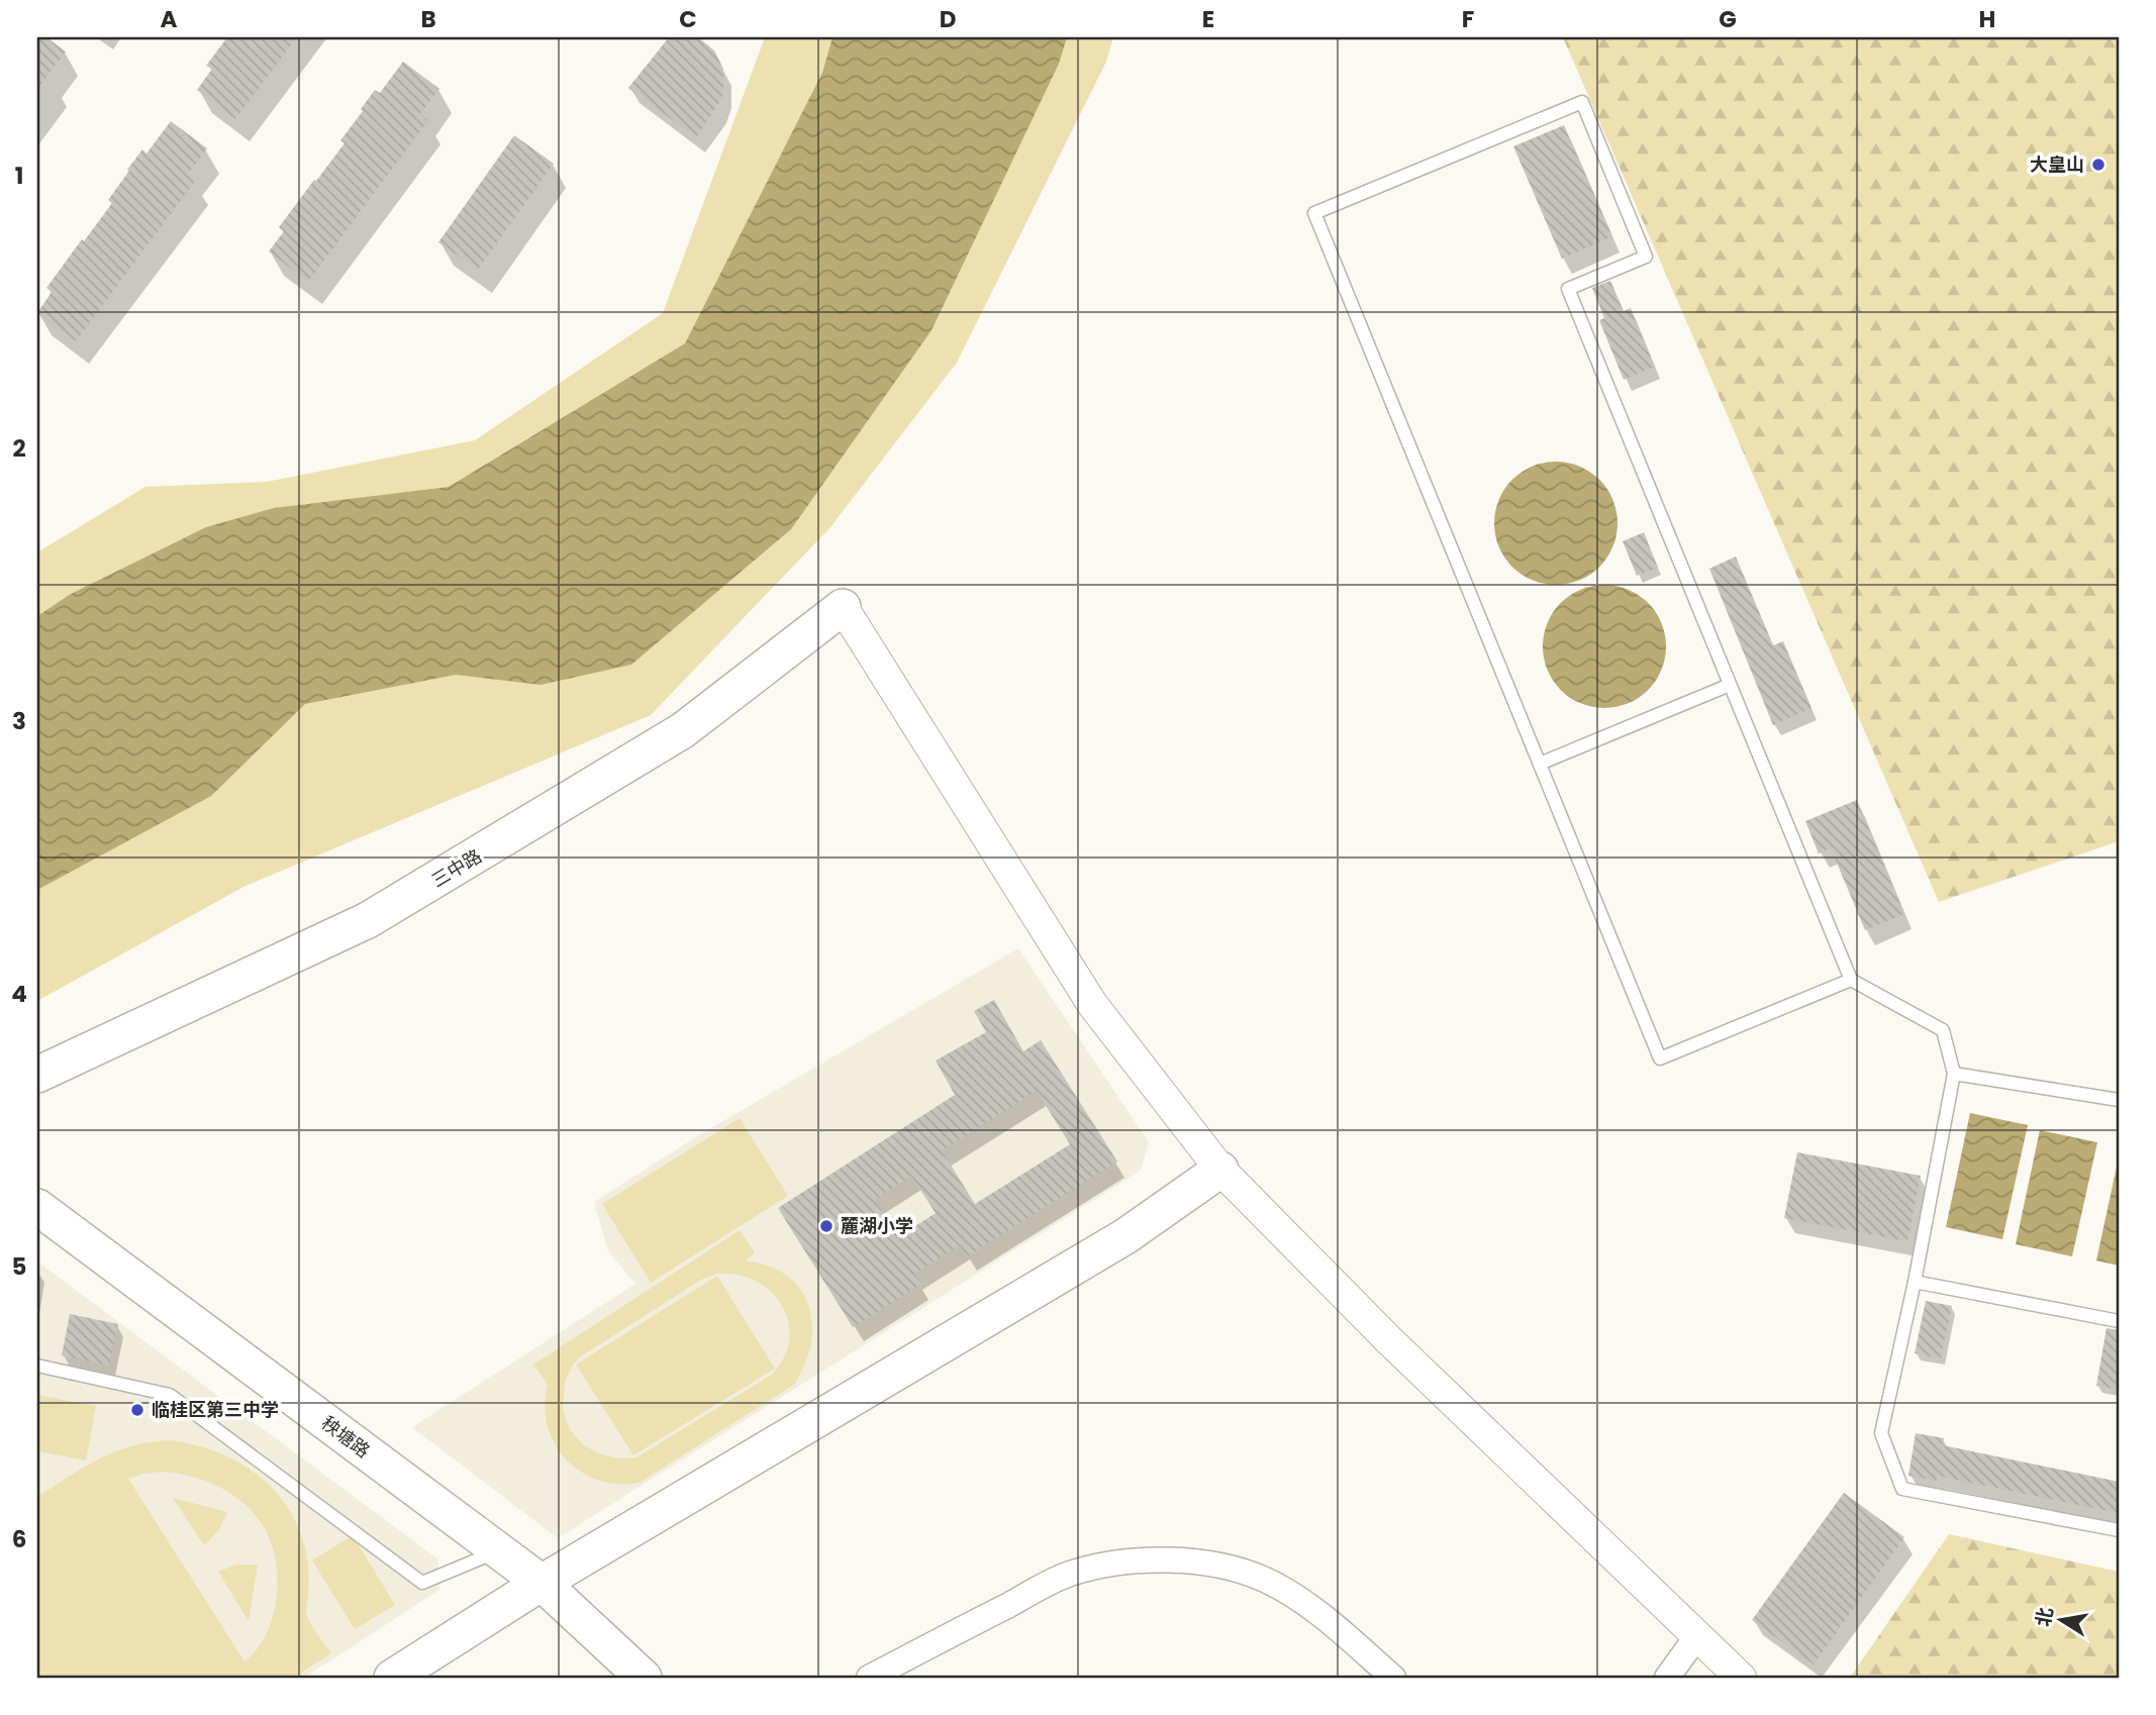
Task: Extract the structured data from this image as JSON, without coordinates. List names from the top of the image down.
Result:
{
  "streets": {
    "main road": ["三中路", "秧塘路"]
  },
  "places": ["大皇山", "麓湖小学", "临桂区第三中学"],
  "north": "left",
  "grid": {
    "columns": [
      "A",
      "B",
      "C",
      "D",
      "E",
      "F",
      "G",
      "H"
    ],
    "rows": [
      "1",
      "2",
      "3",
      "4",
      "5",
      "6"
    ]
  }
}
